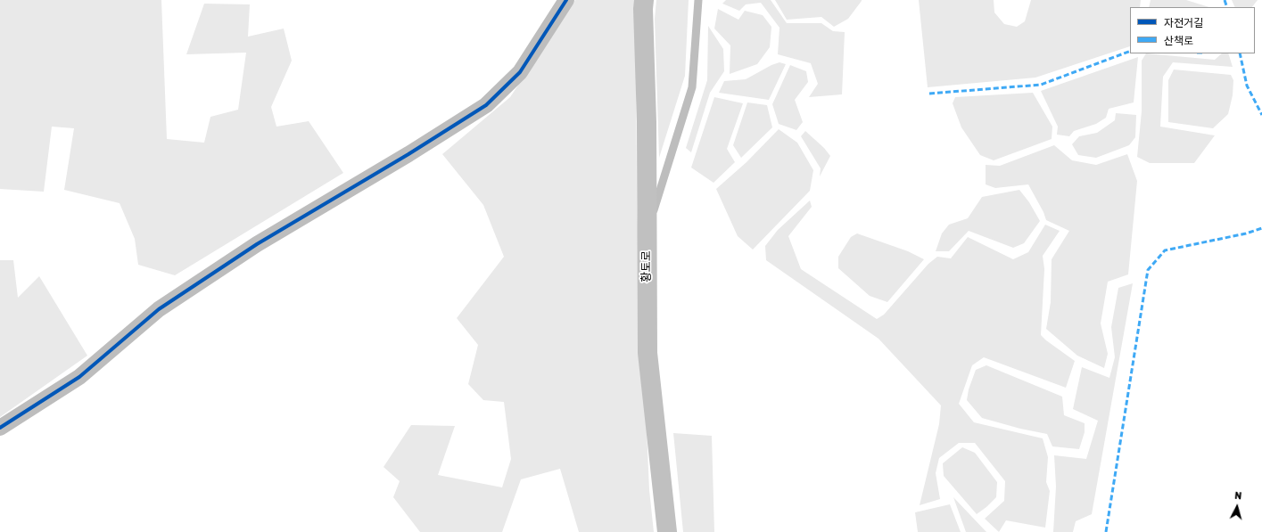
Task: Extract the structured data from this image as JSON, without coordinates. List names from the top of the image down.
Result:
{
  "streets": {
    "main road": ["황토로"]
  },
  "legend": ["자전거길", "산책로"],
  "north": "top"
}
